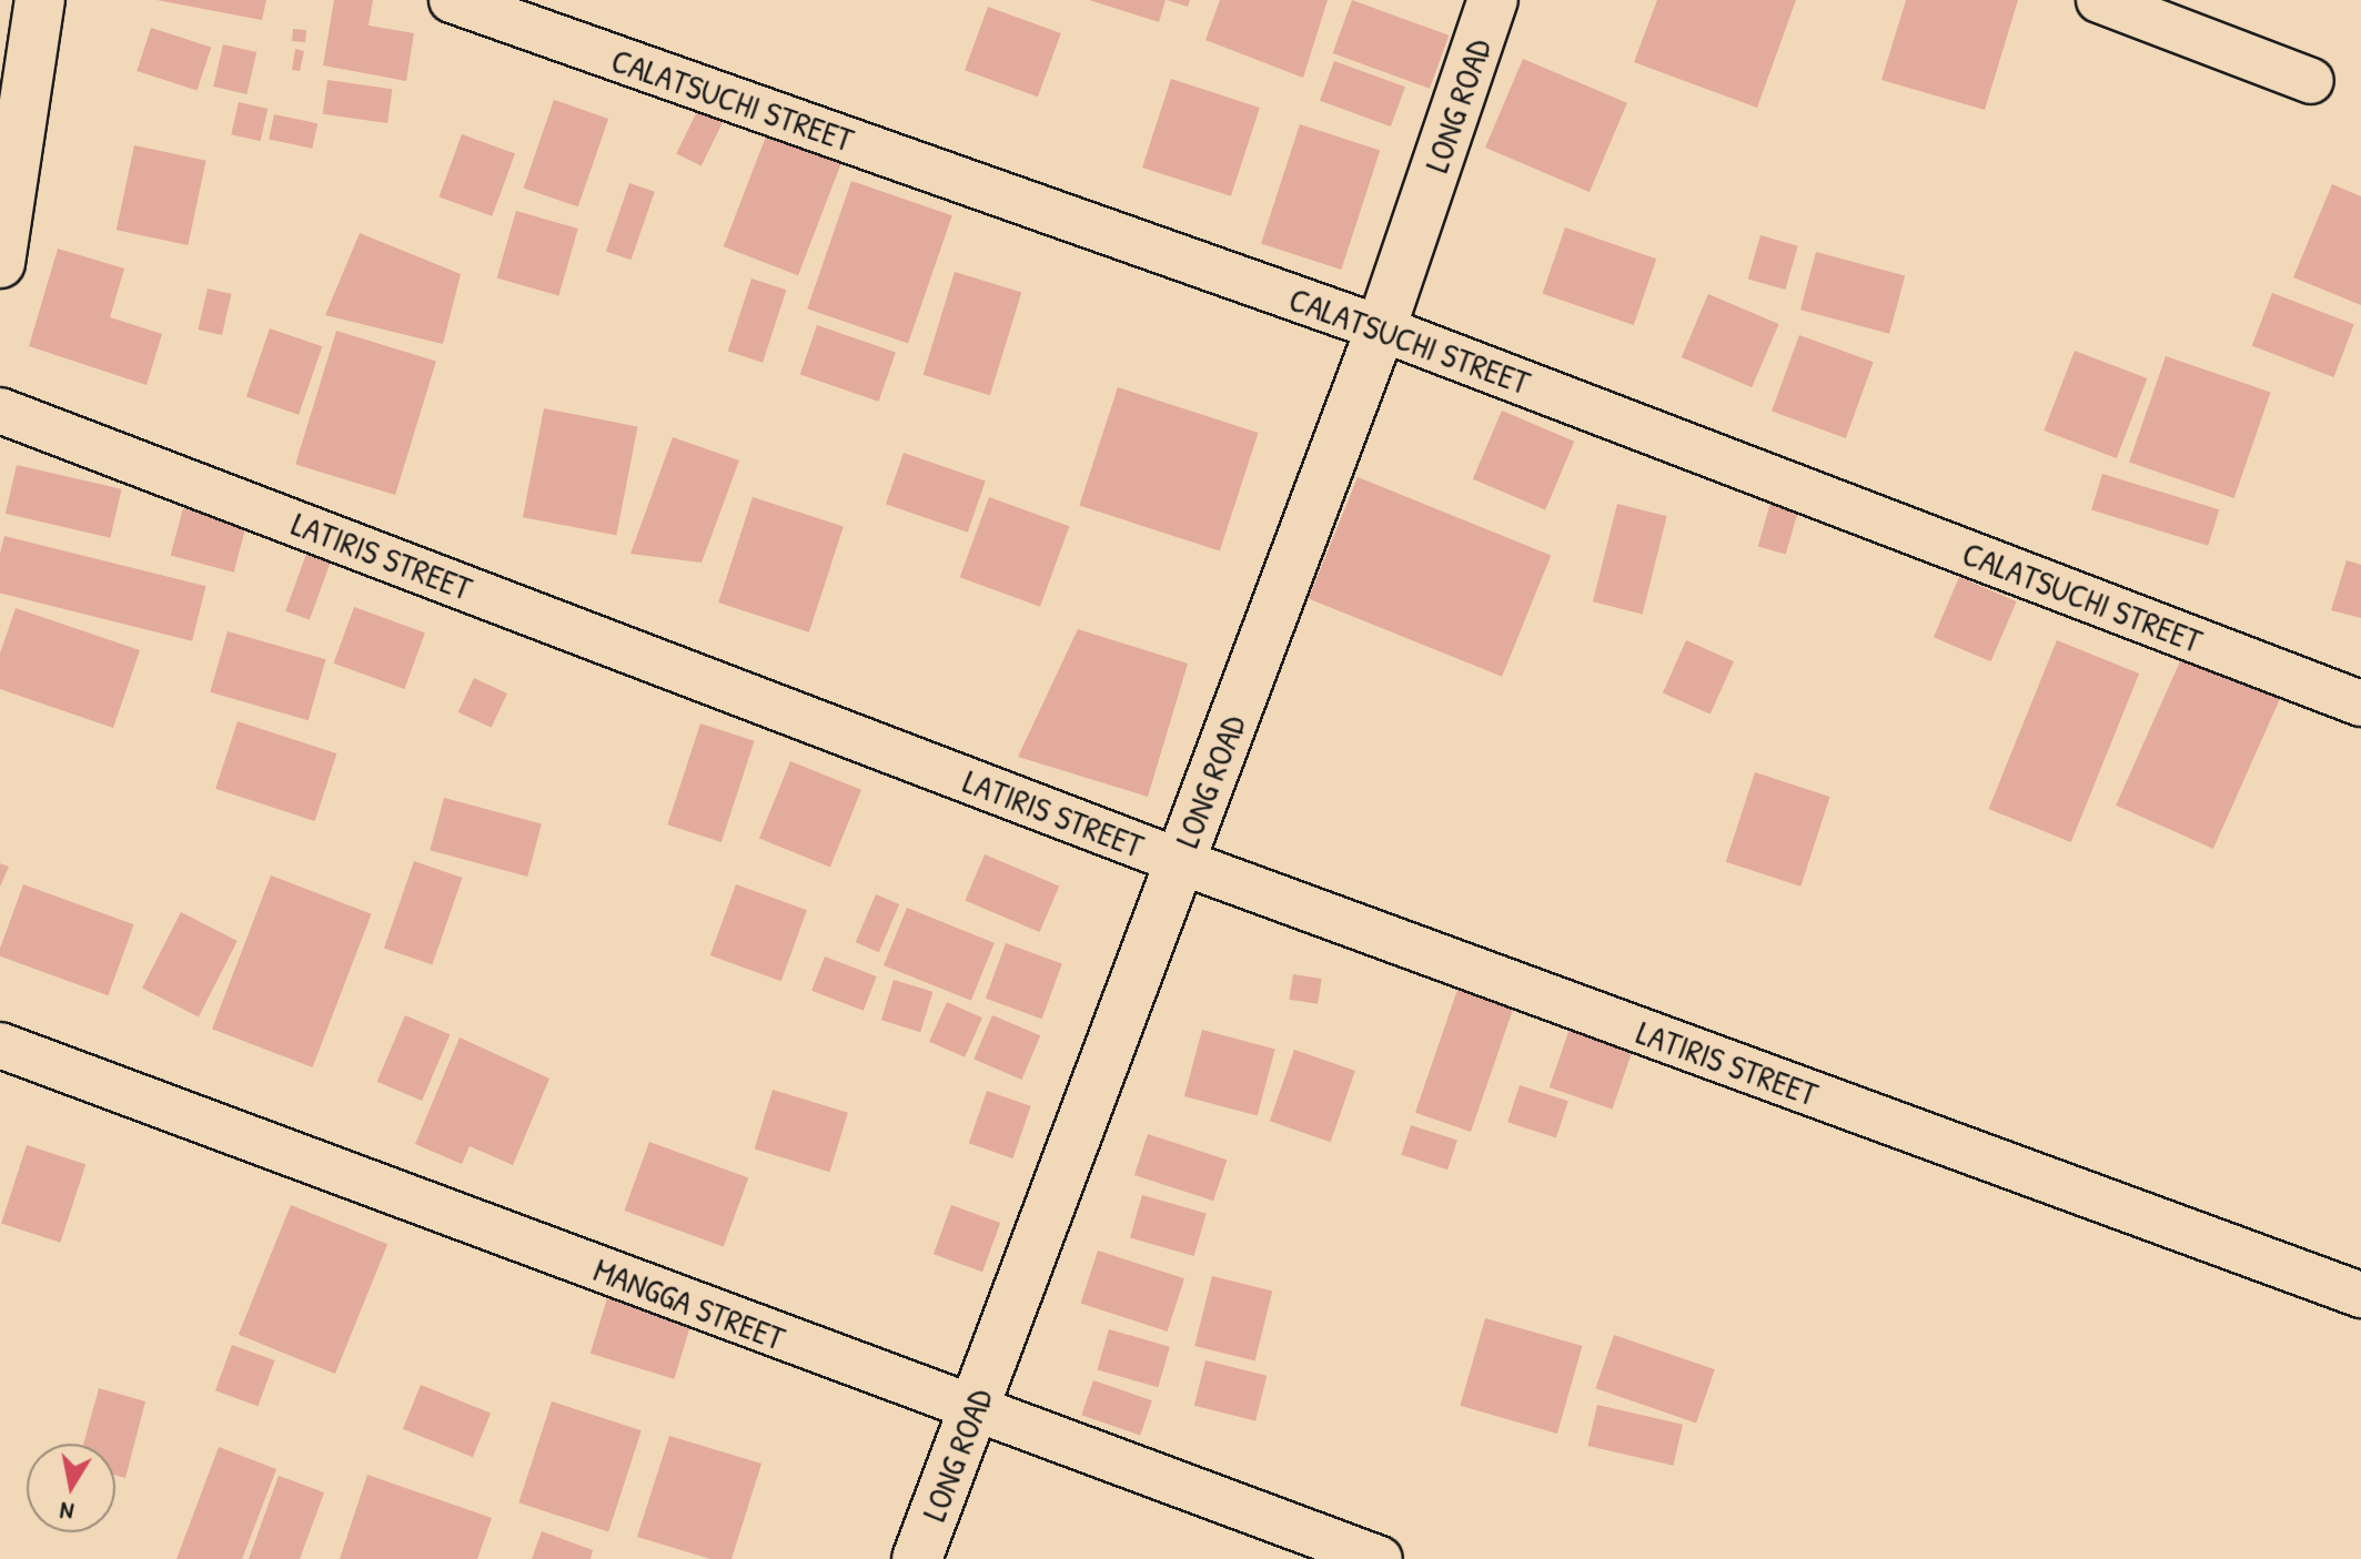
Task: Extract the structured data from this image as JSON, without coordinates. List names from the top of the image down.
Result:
{
  "streets": {
    "street": [
      "CALATSUCHI STREET",
      "LONG ROAD",
      "LATIRIS STREET",
      "MANGGA STREET"
    ]
  },
  "crossings": [
    ["CALATSUCHI STREET", "LONG ROAD"],
    ["LONG ROAD", "LATIRIS STREET"],
    ["LONG ROAD", "MANGGA STREET"]
  ],
  "north": "bottom"
}
